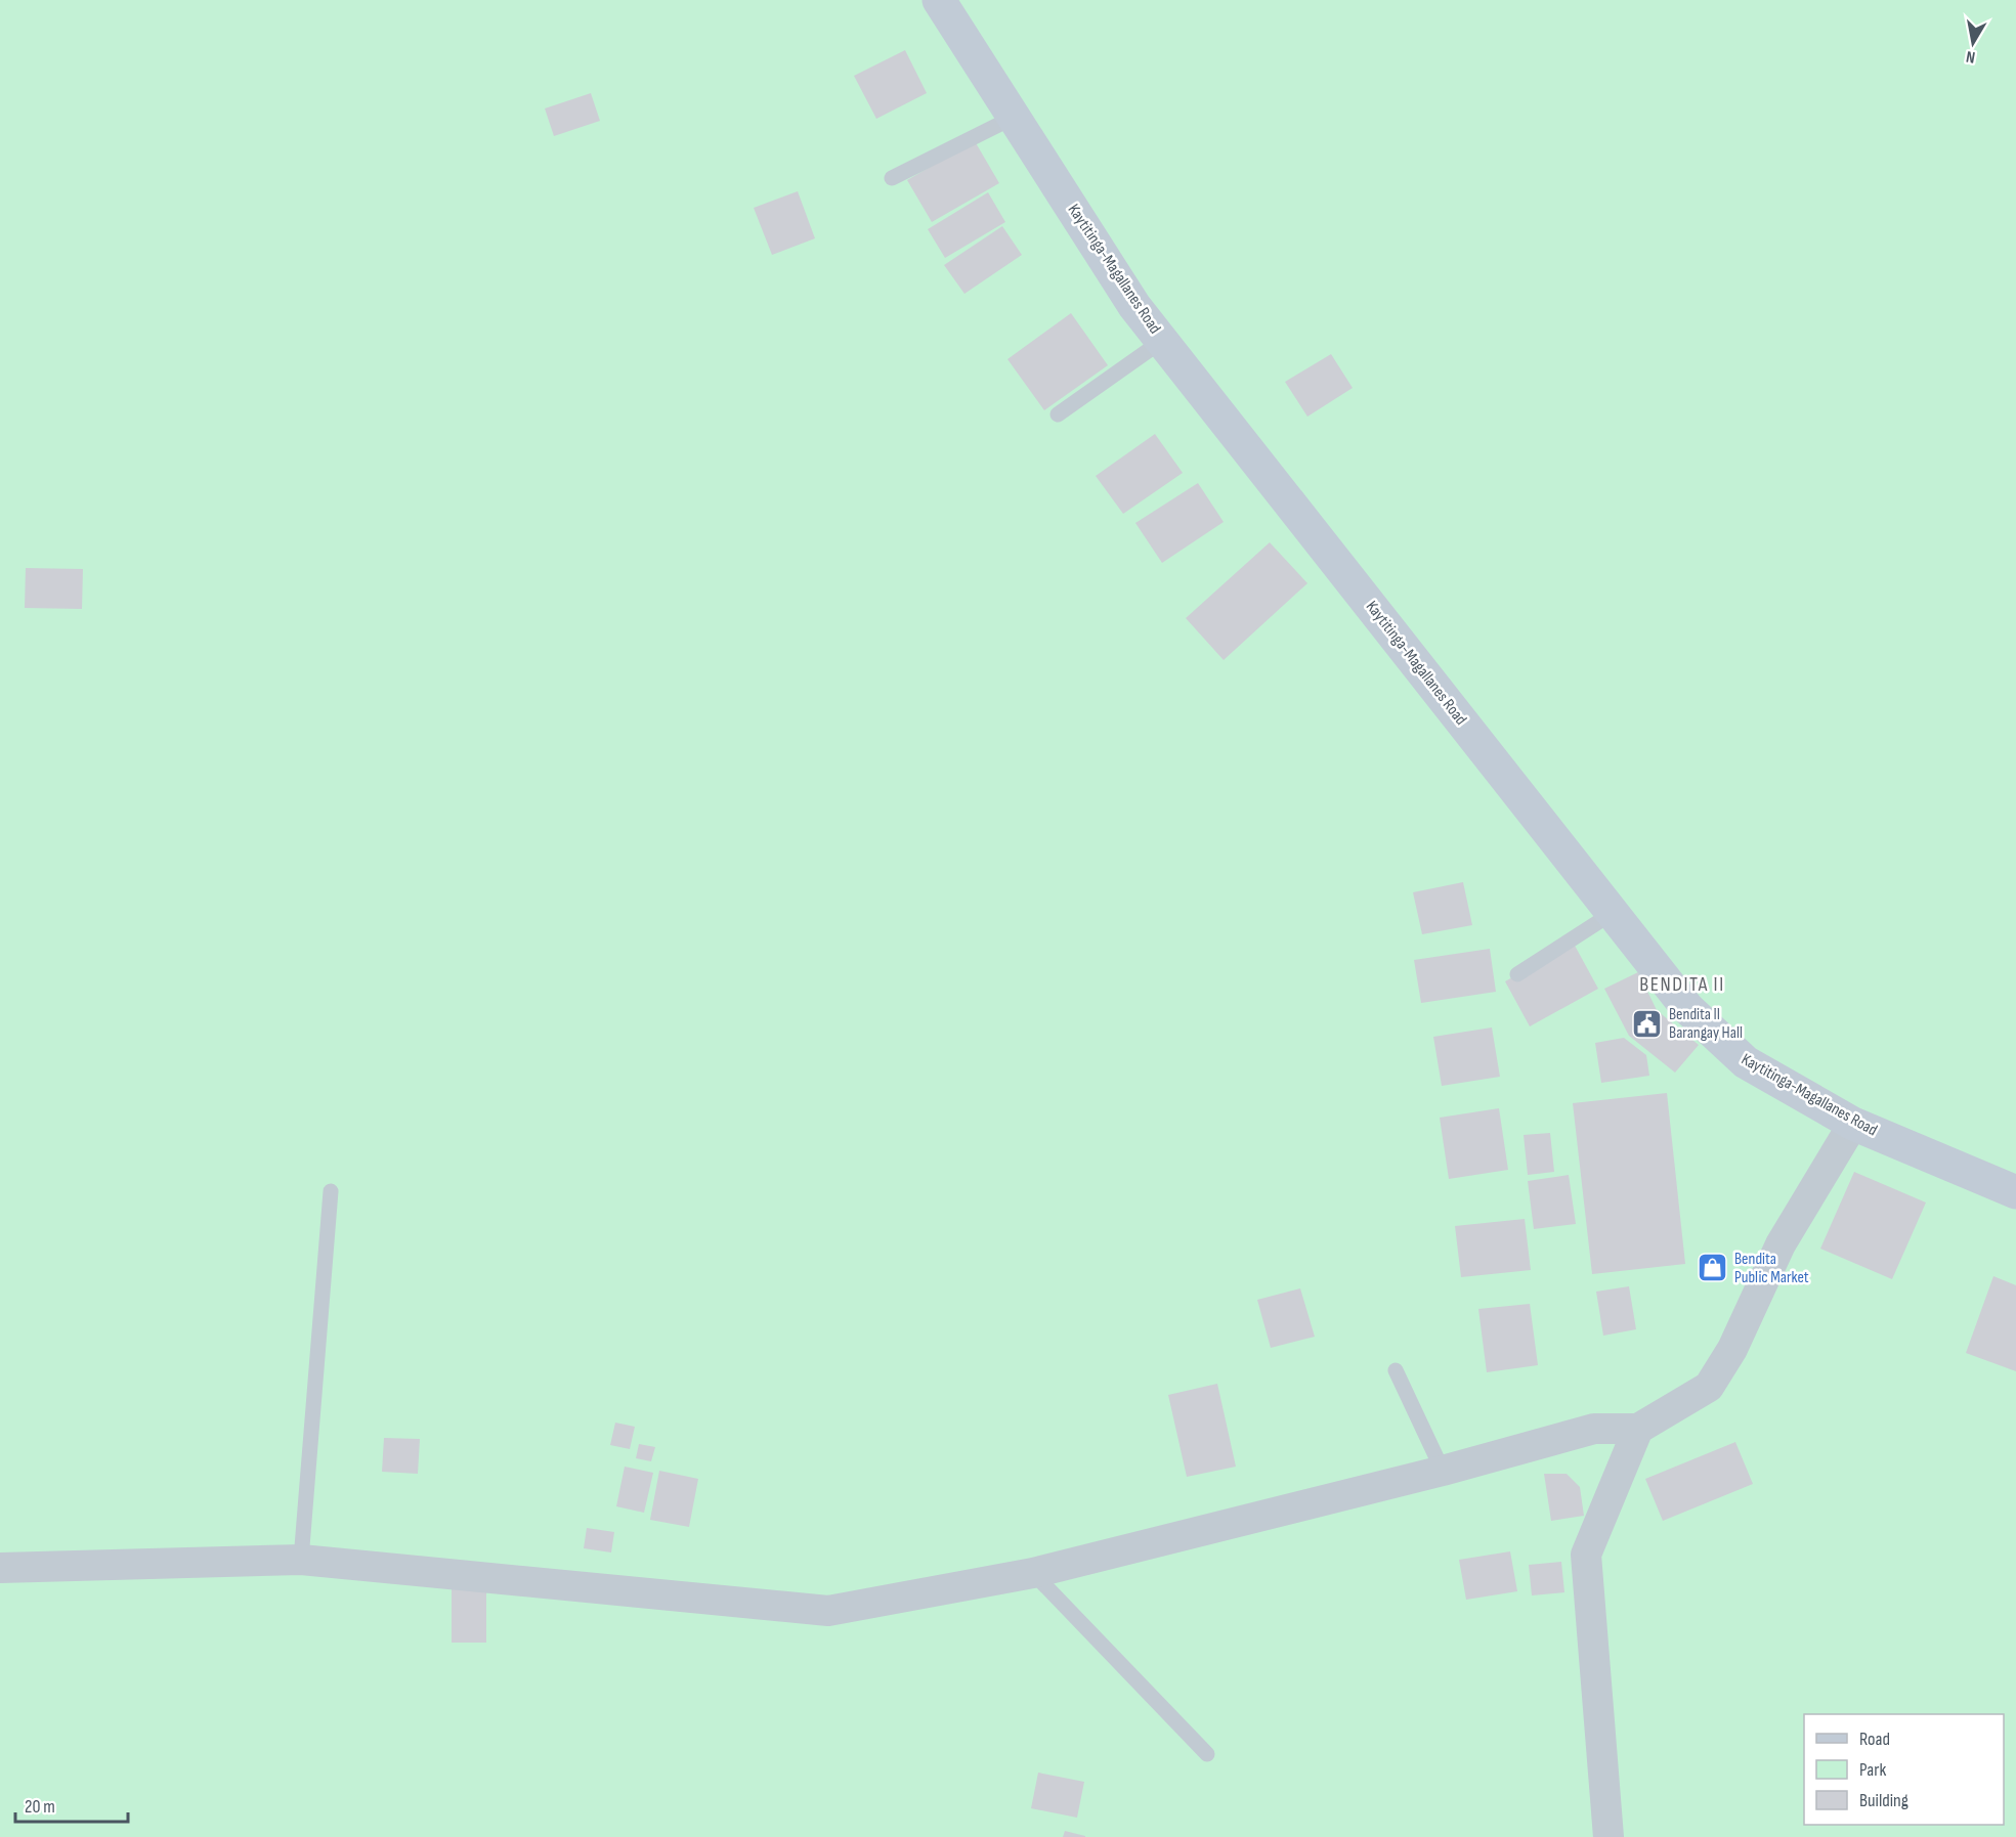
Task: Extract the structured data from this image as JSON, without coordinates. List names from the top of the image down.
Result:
{
  "streets": {
    "main road": ["Kaytitinga-Magallanes Road"]
  },
  "districts": ["BENDITA II"],
  "places": {
    "public building": ["Bendita II Barangay Hall"],
    "shop": ["Bendita Public Market"]
  },
  "legend": ["Road", "Park", "Building"],
  "scale_bar": "20 m",
  "north": "bottom"
}
